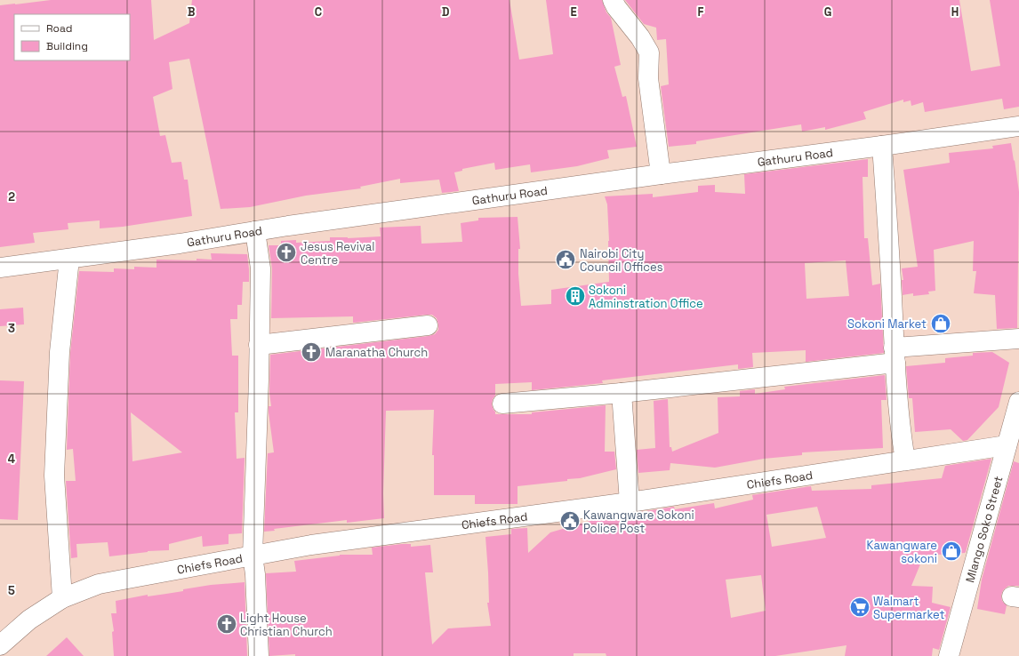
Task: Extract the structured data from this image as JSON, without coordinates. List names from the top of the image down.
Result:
{
  "streets": {
    "street": ["Gathuru Road", "Chiefs Road", "Mlango Soko Street"]
  },
  "crossings": [
    ["Chiefs Road", "Mlango Soko Street"]
  ],
  "places": {
    "church": ["Jesus Revival Centre", "Maranatha Church", "Light House Christian Church"],
    "public building": ["Nairobi City Council Offices", "Kawangware Sokoni Police Post"],
    "building": ["Sokoni Adminstration Office"],
    "shop": ["Sokoni Market", "Kawangware sokoni"],
    "supermarket": ["Walmart Supermarket"]
  },
  "legend": ["Road", "Building"],
  "grid": {
    "columns": [
      "B",
      "C",
      "D",
      "E",
      "F",
      "G",
      "H"
    ],
    "rows": [
      "2",
      "3",
      "4",
      "5"
    ]
  }
}
